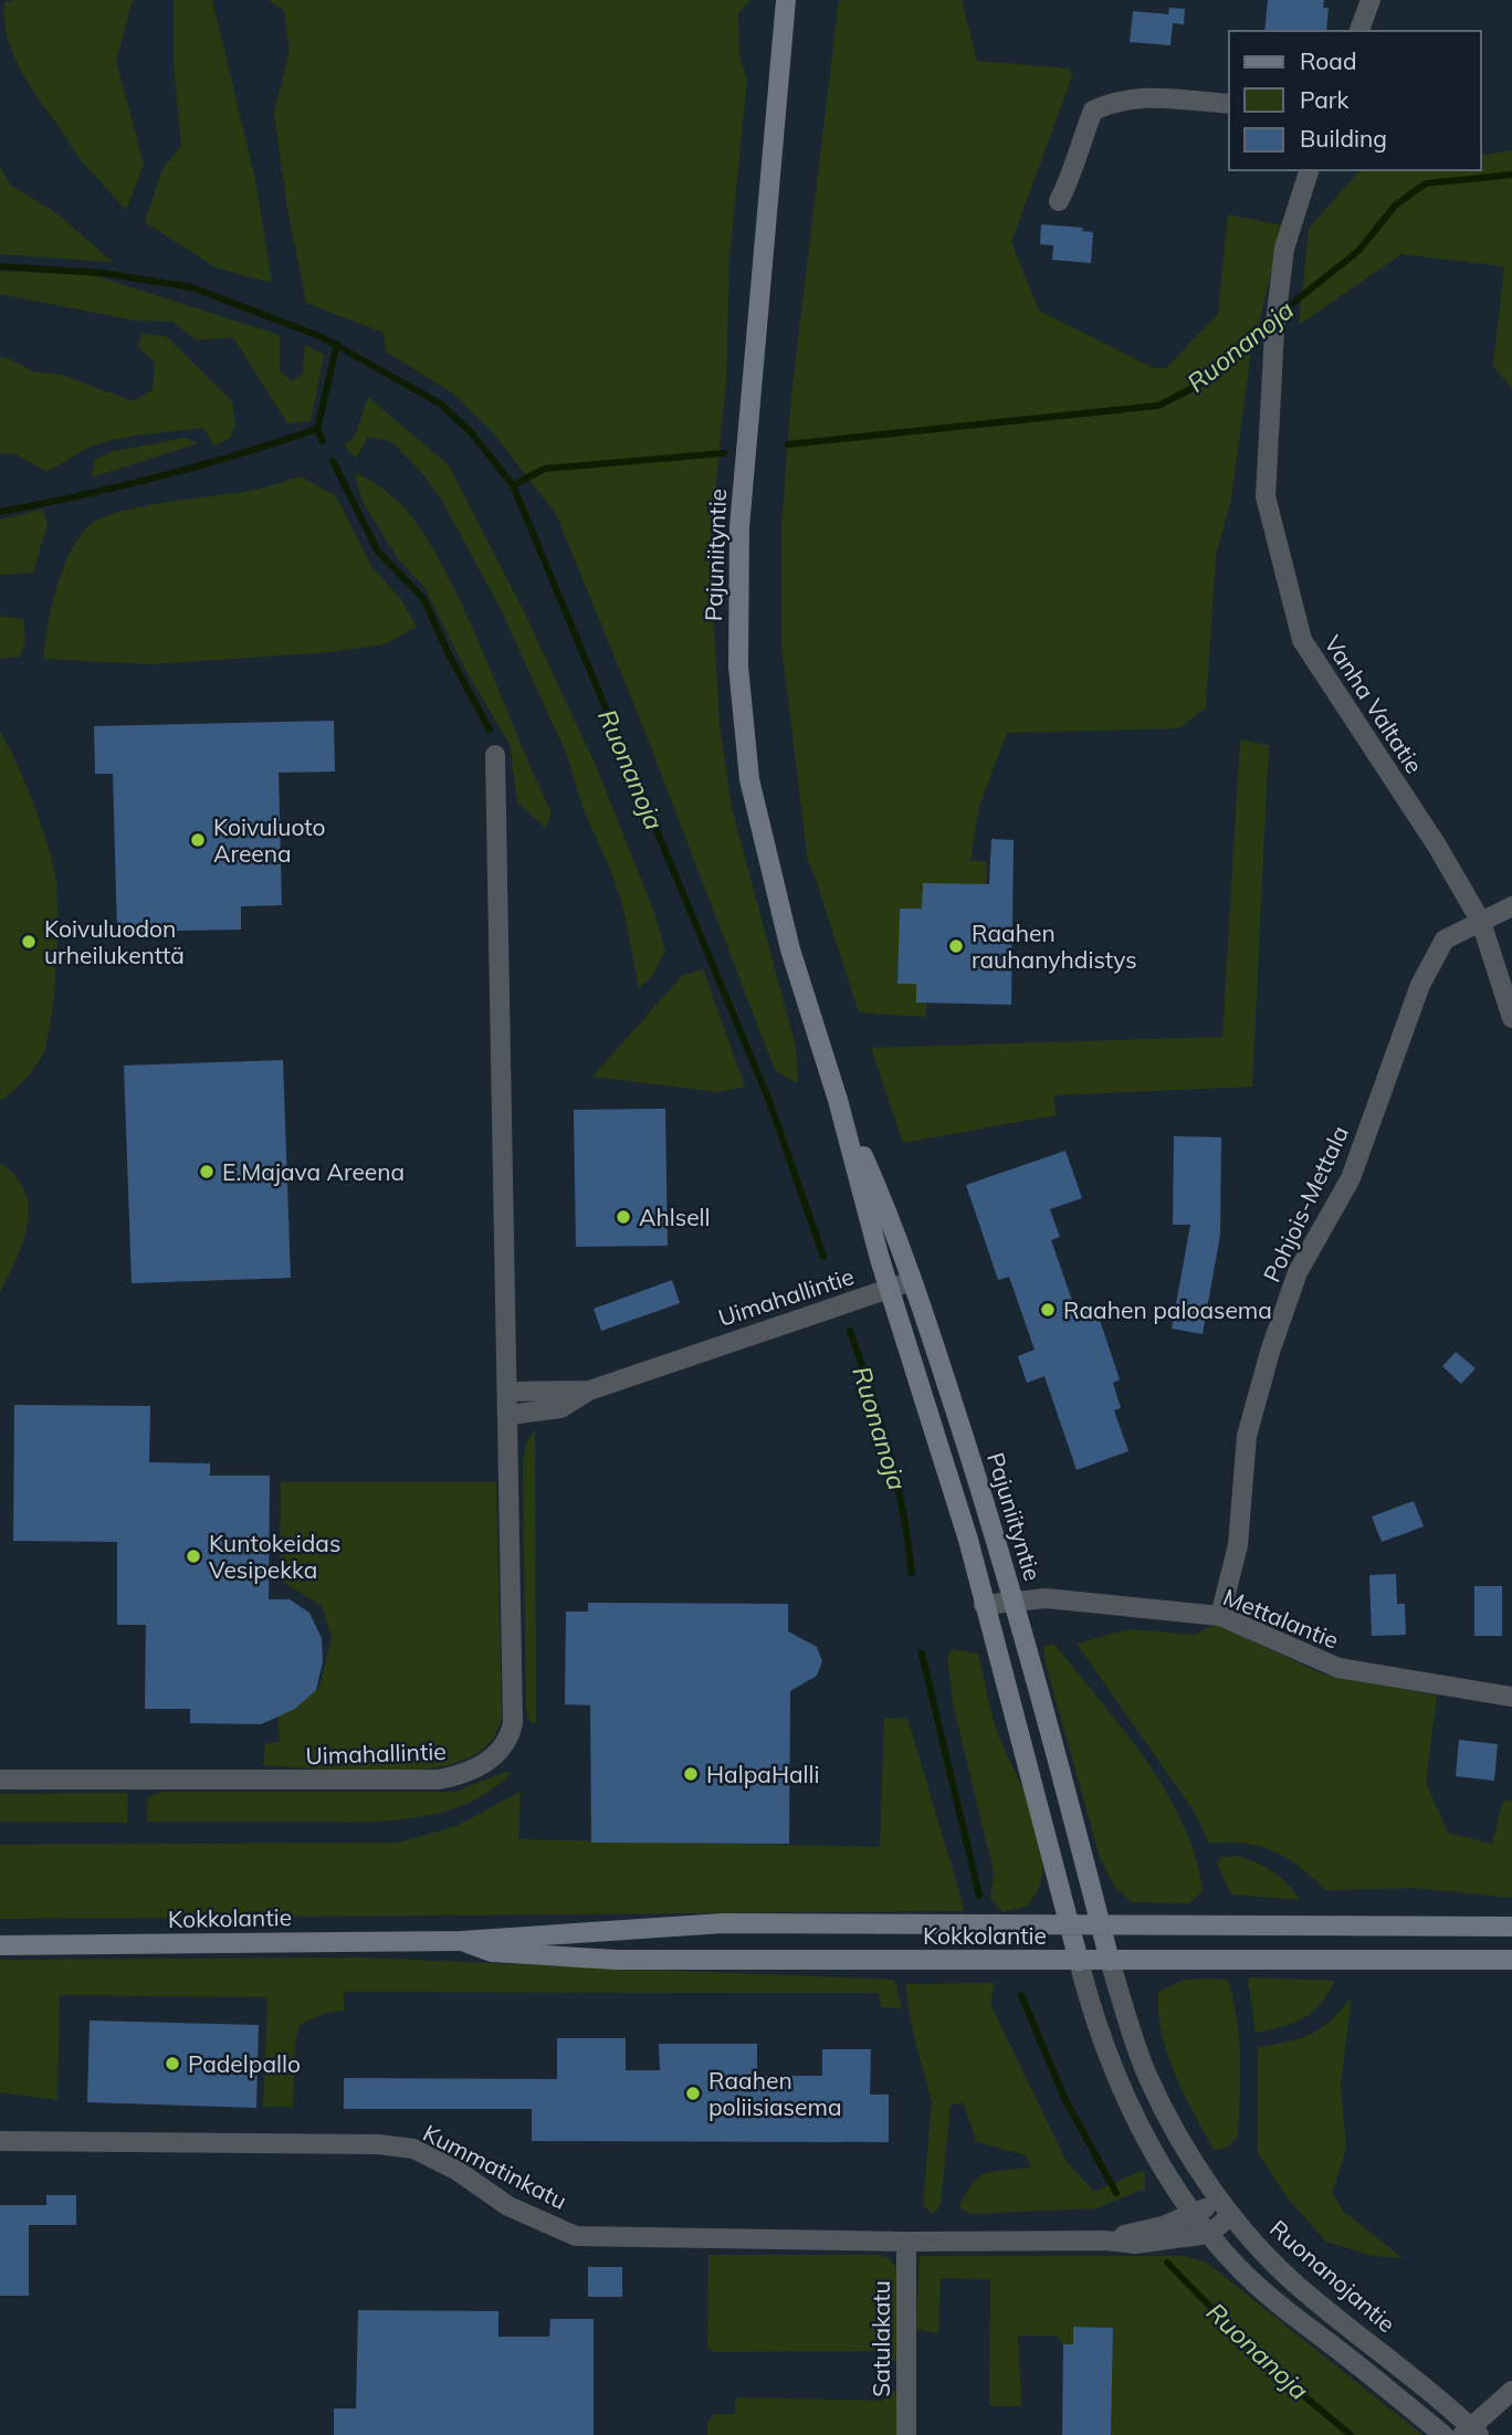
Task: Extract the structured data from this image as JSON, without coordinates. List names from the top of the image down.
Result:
{
  "streets": {
    "street": [
      "Pajuniityntie",
      "Vanha Valtatie",
      "Pohjois-Mettala",
      "Uimahallintie",
      "Mettalantie",
      "Kokkolantie",
      "Kummatinkatu",
      "Ruonanojantie",
      "Satulakatu"
    ]
  },
  "crossings": [
    ["Pajuniityntie", "Uimahallintie"],
    ["Pajuniityntie", "Mettalantie"],
    ["Pajuniityntie", "Kokkolantie"],
    ["Pajuniityntie", "Ruonanojantie"],
    ["Vanha Valtatie", "Pohjois-Mettala"],
    ["Pohjois-Mettala", "Mettalantie"],
    ["Kokkolantie", "Ruonanojantie"],
    ["Kummatinkatu", "Ruonanojantie"],
    ["Kummatinkatu", "Satulakatu"]
  ],
  "water": ["Ruonanoja"],
  "places": [
    "Koivuluoto Areena",
    "Koivuluodon urheilukenttä",
    "Raahen rauhanyhdistys",
    "E.Majava Areena",
    "Ahlsell",
    "Raahen paloasema",
    "Kuntokeidas Vesipekka",
    "HalpaHalli",
    "Padelpallo",
    "Raahen poliisiasema"
  ],
  "legend": ["Road", "Park", "Building"]
}
